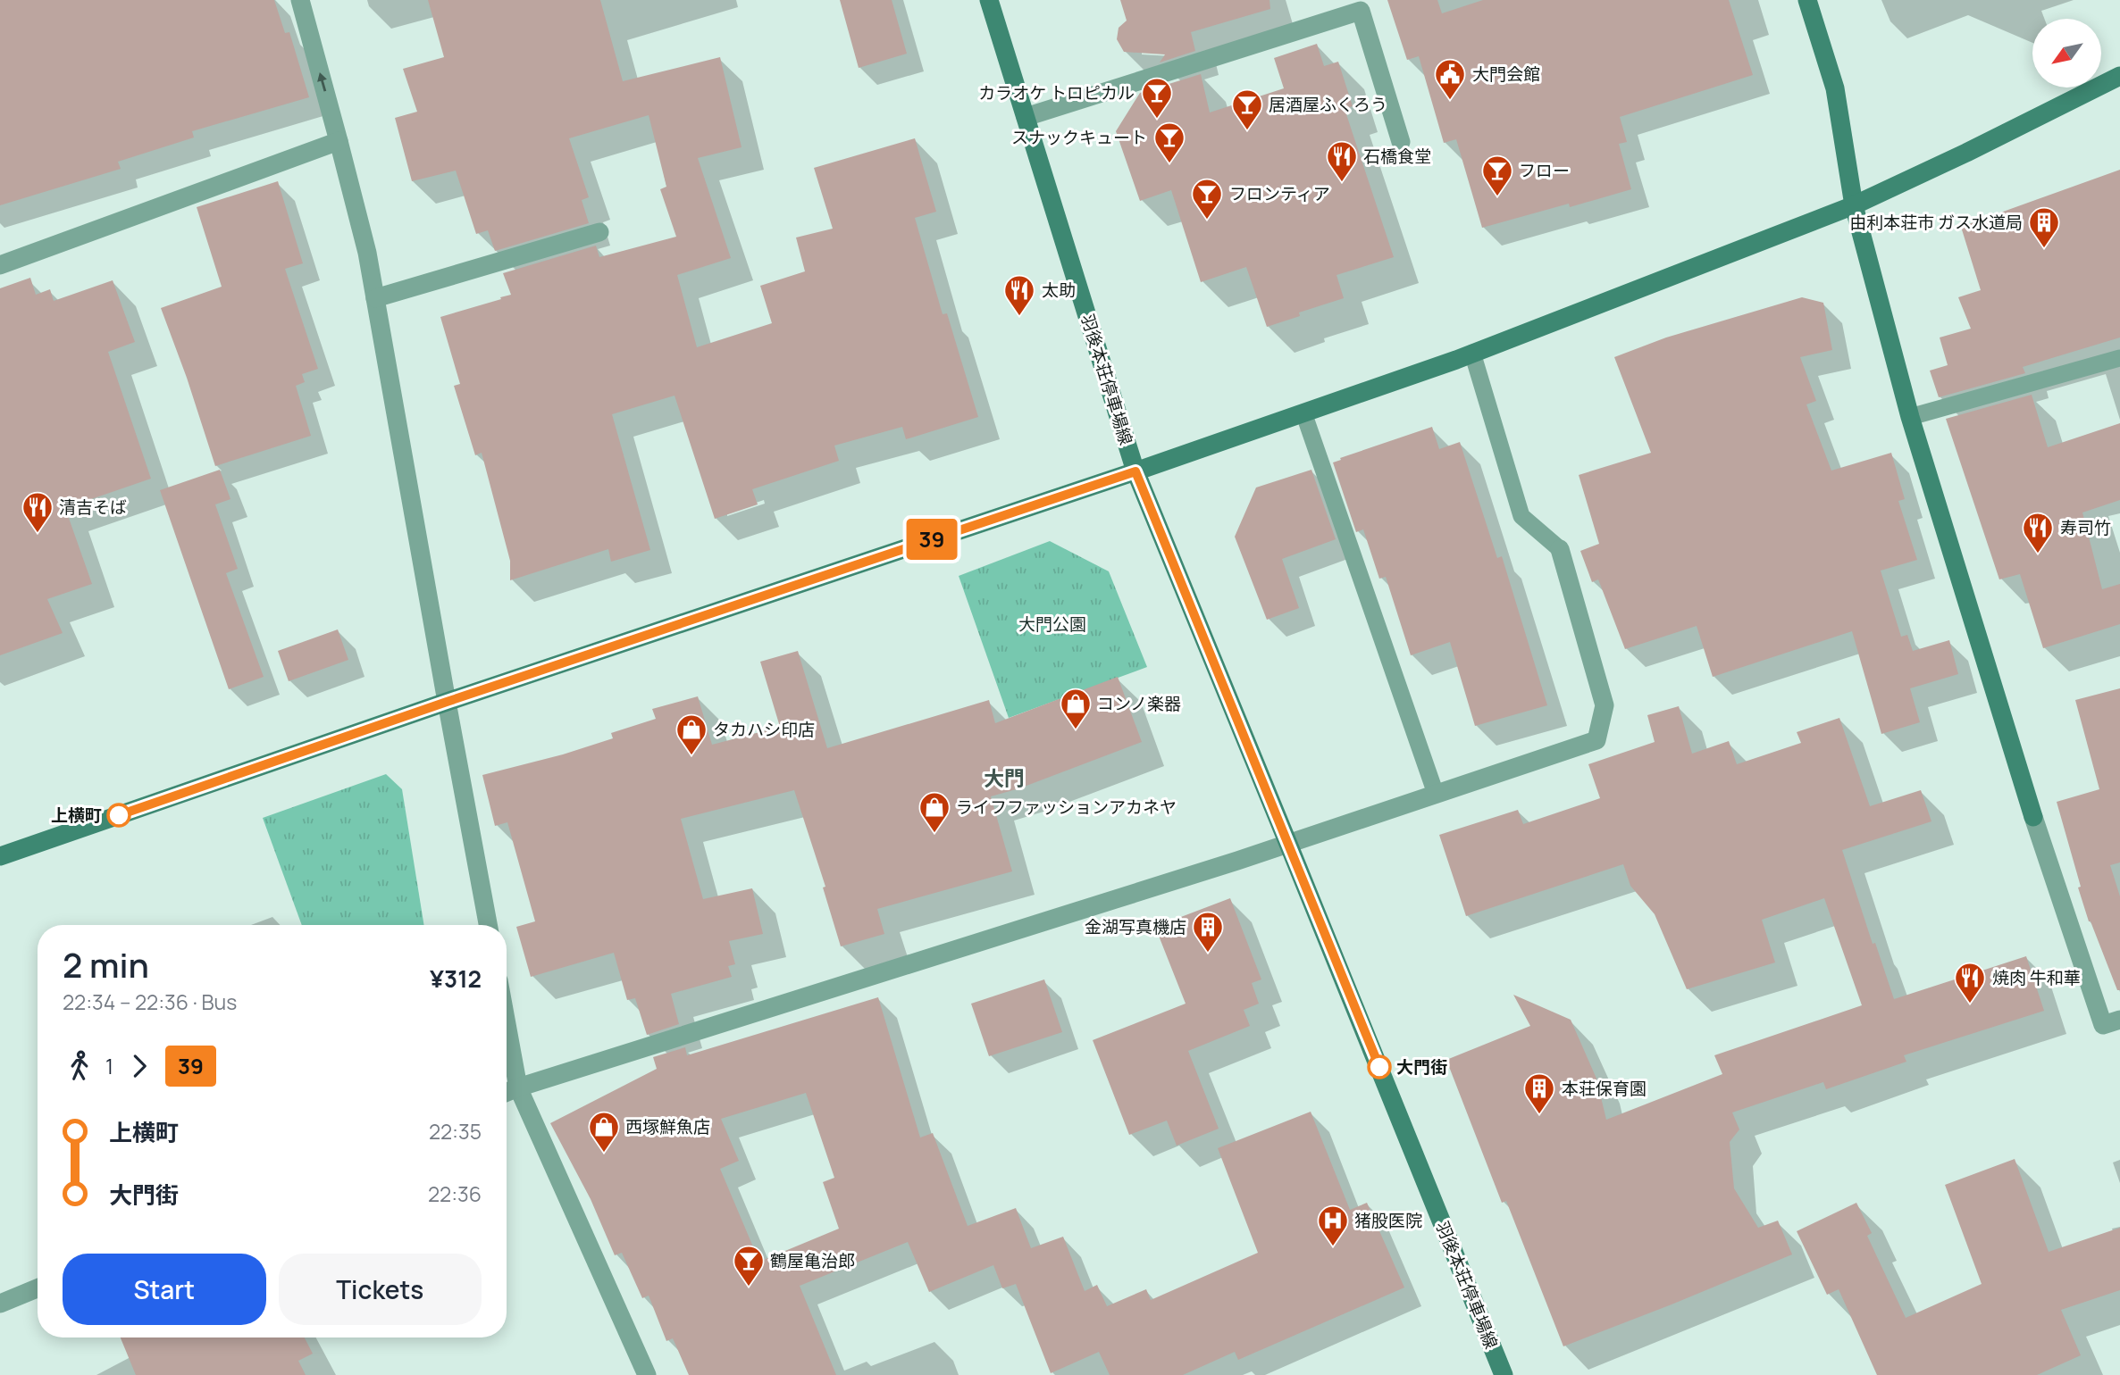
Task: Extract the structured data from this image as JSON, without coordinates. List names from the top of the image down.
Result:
{
  "streets": {
    "street": ["羽後本荘停車場線"]
  },
  "districts": ["大門"],
  "parks": ["大門公園"],
  "places": {
    "public building": ["大門会館"],
    "bar": [
      "カラオケ トロピカル",
      "居酒屋ふくろう",
      "スナックキュート",
      "フロー",
      "フロンティア",
      "鶴屋亀治郎"
    ],
    "restaurant": [
      "石橋食堂",
      "太助",
      "清吉そば",
      "寿司竹",
      "焼肉 牛和華"
    ],
    "building": ["由利本荘市 ガス水道局", "金湖写真機店", "本荘保育園"],
    "shop": [
      "コンノ楽器",
      "タカハシ印店",
      "ライフファッションアカネヤ",
      "西塚鮮魚店"
    ],
    "other": ["上横町", "大門街"],
    "hospital": ["猪股医院"]
  },
  "lines": ["bus line 39"],
  "north": "bottom left",
  "page": {
    "on_map": "39",
    "heading": ["2 min", "22:34 – 22:36 · Bus", "¥312"],
    "legs": ["1", "39"],
    "list": [
      {
        "name": "上横町",
        "value": "22:35"
      },
      {
        "name": "大門街",
        "value": "22:36"
      }
    ],
    "buttons": ["Start", "Tickets"]
  }
}
